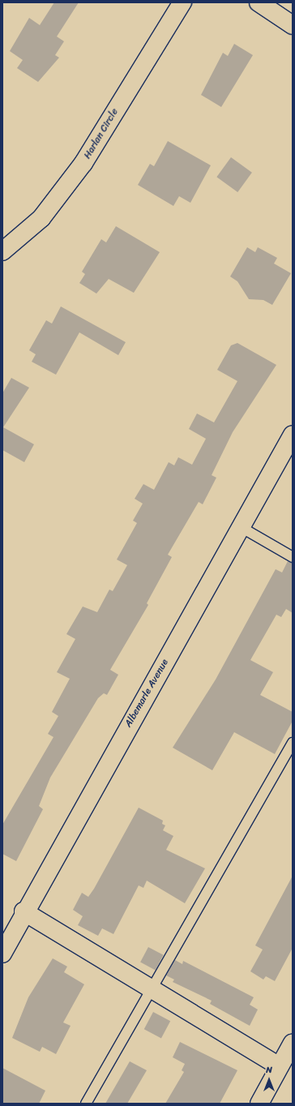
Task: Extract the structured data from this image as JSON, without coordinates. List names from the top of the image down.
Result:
{
  "streets": {
    "street": ["Harlan Circle", "Albemarle Avenue"]
  },
  "north": "top"
}
